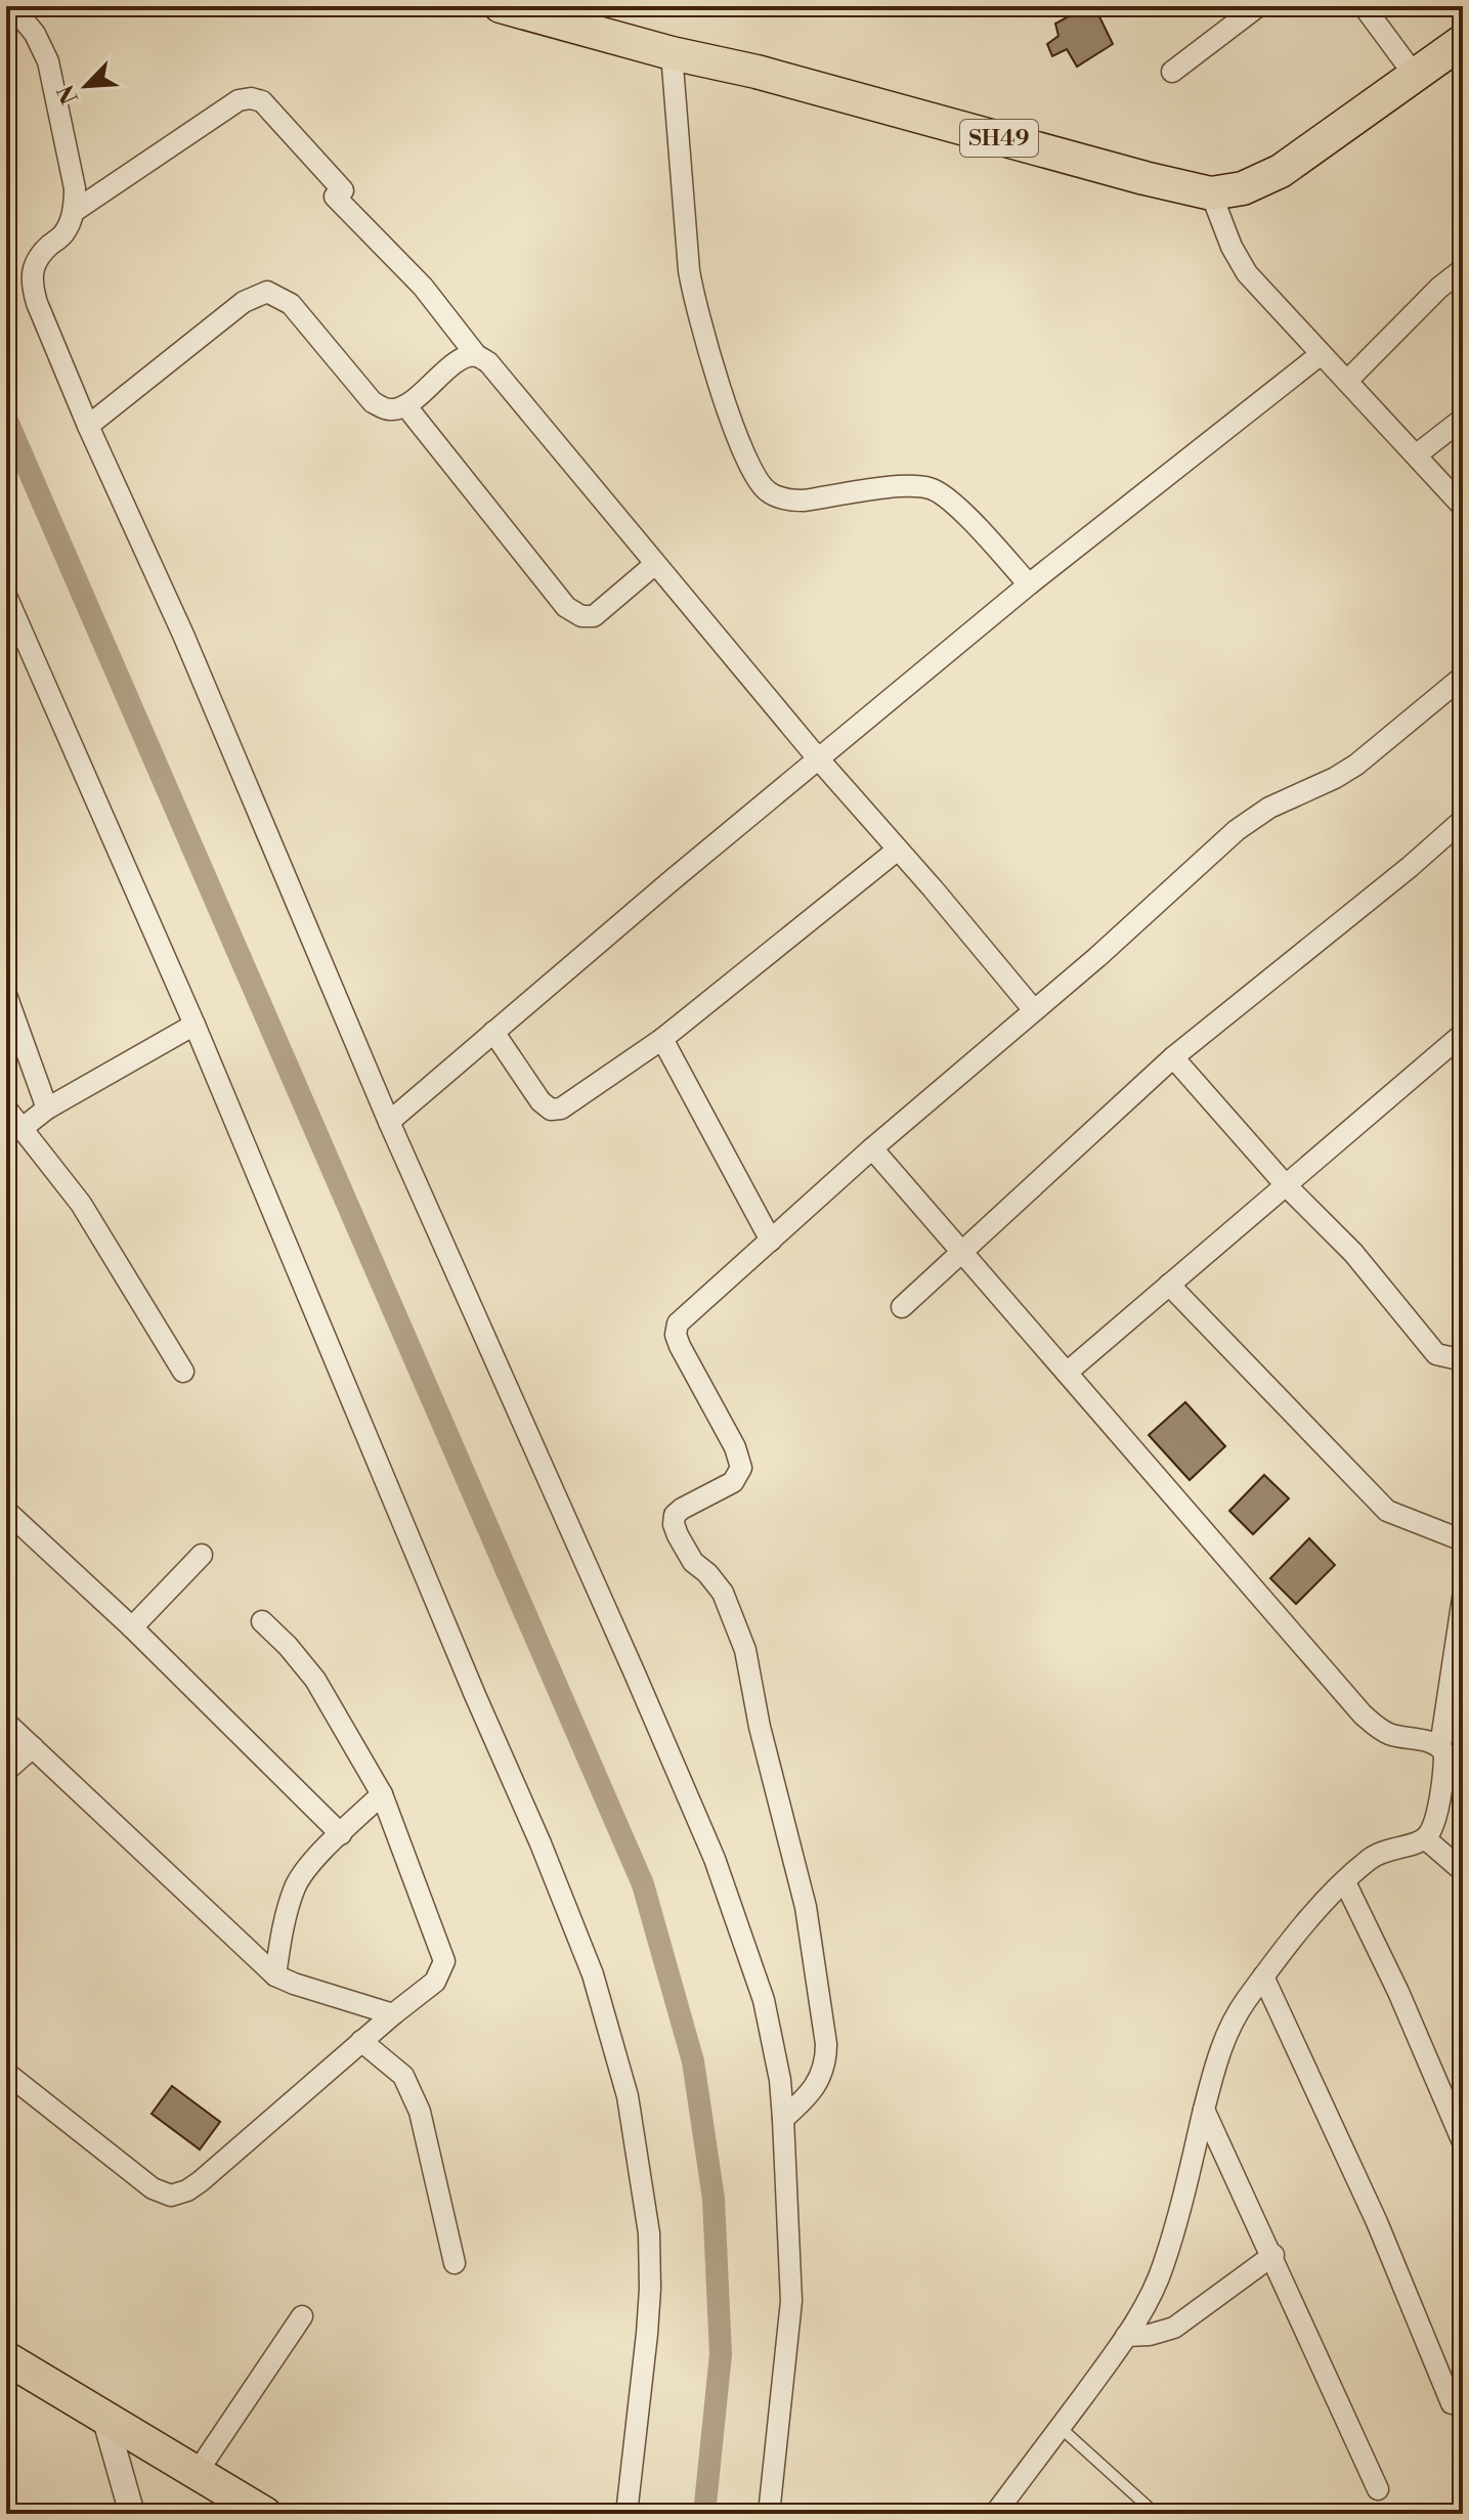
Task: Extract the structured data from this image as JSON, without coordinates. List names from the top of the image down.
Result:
{
  "streets": {
    "main road": ["SH49"]
  },
  "north": "bottom left"
}
